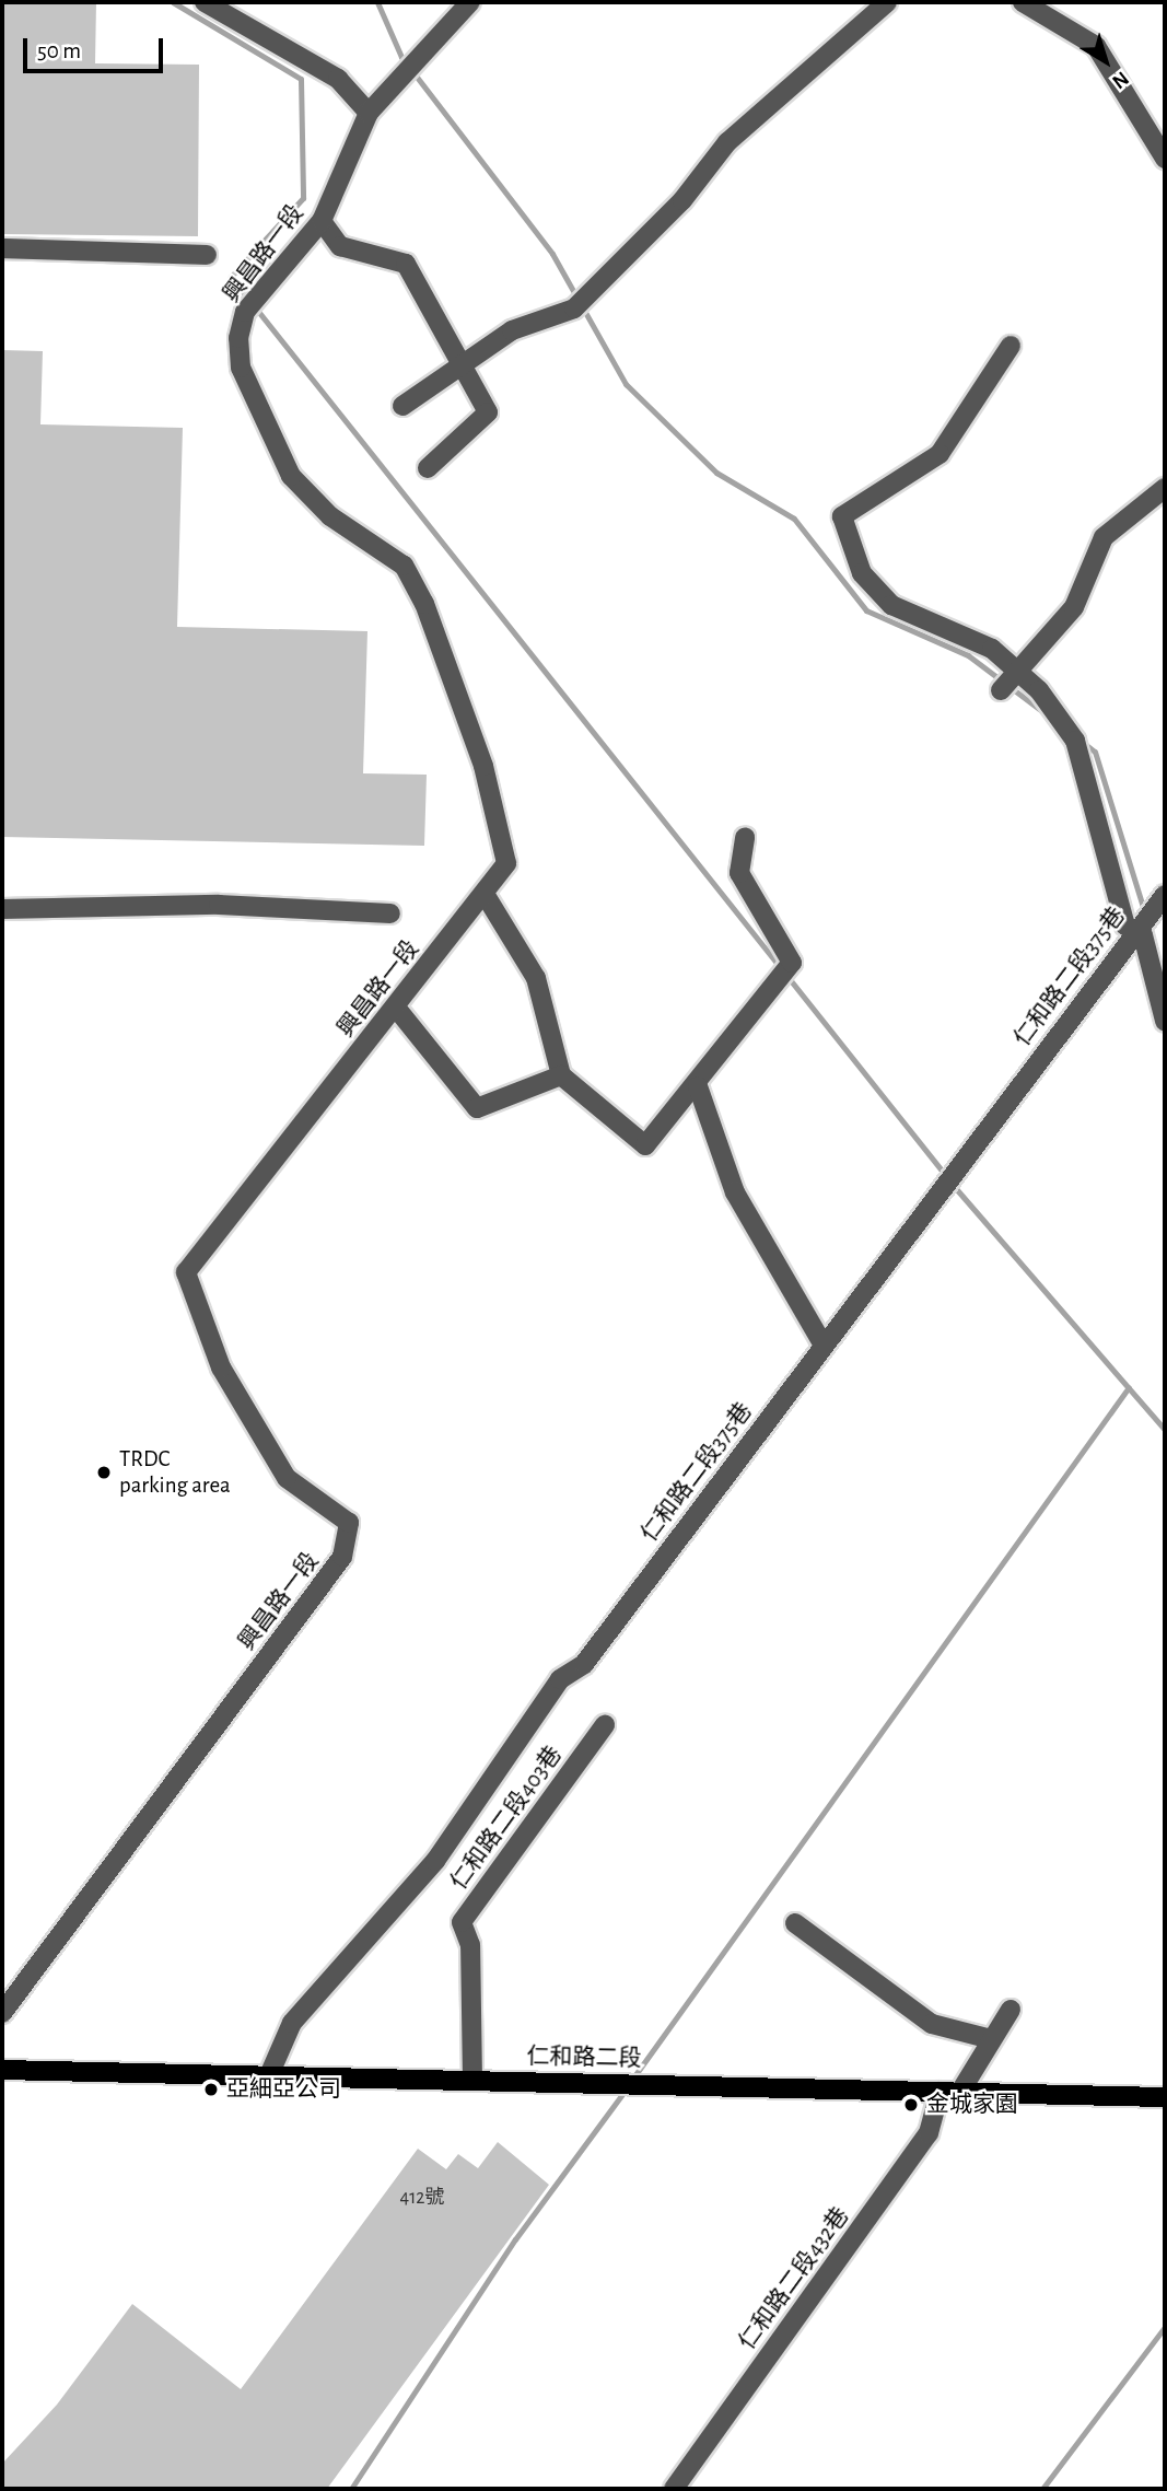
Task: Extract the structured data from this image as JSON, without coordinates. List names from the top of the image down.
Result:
{
  "streets": {
    "main road": ["仁和路二段"],
    "street": [
      "興昌路一段",
      "仁和路二段375巷",
      "仁和路二段403巷",
      "仁和路二段432巷"
    ]
  },
  "crossings": [
    ["仁和路二段375巷", "仁和路二段"],
    ["仁和路二段403巷", "仁和路二段"],
    ["仁和路二段", "仁和路二段432巷"]
  ],
  "places": ["TRDC parking area", "亞細亞公司", "金城家園"],
  "house_numbers": ["412號"],
  "scale_bar": "50 m",
  "north": "bottom right"
}
